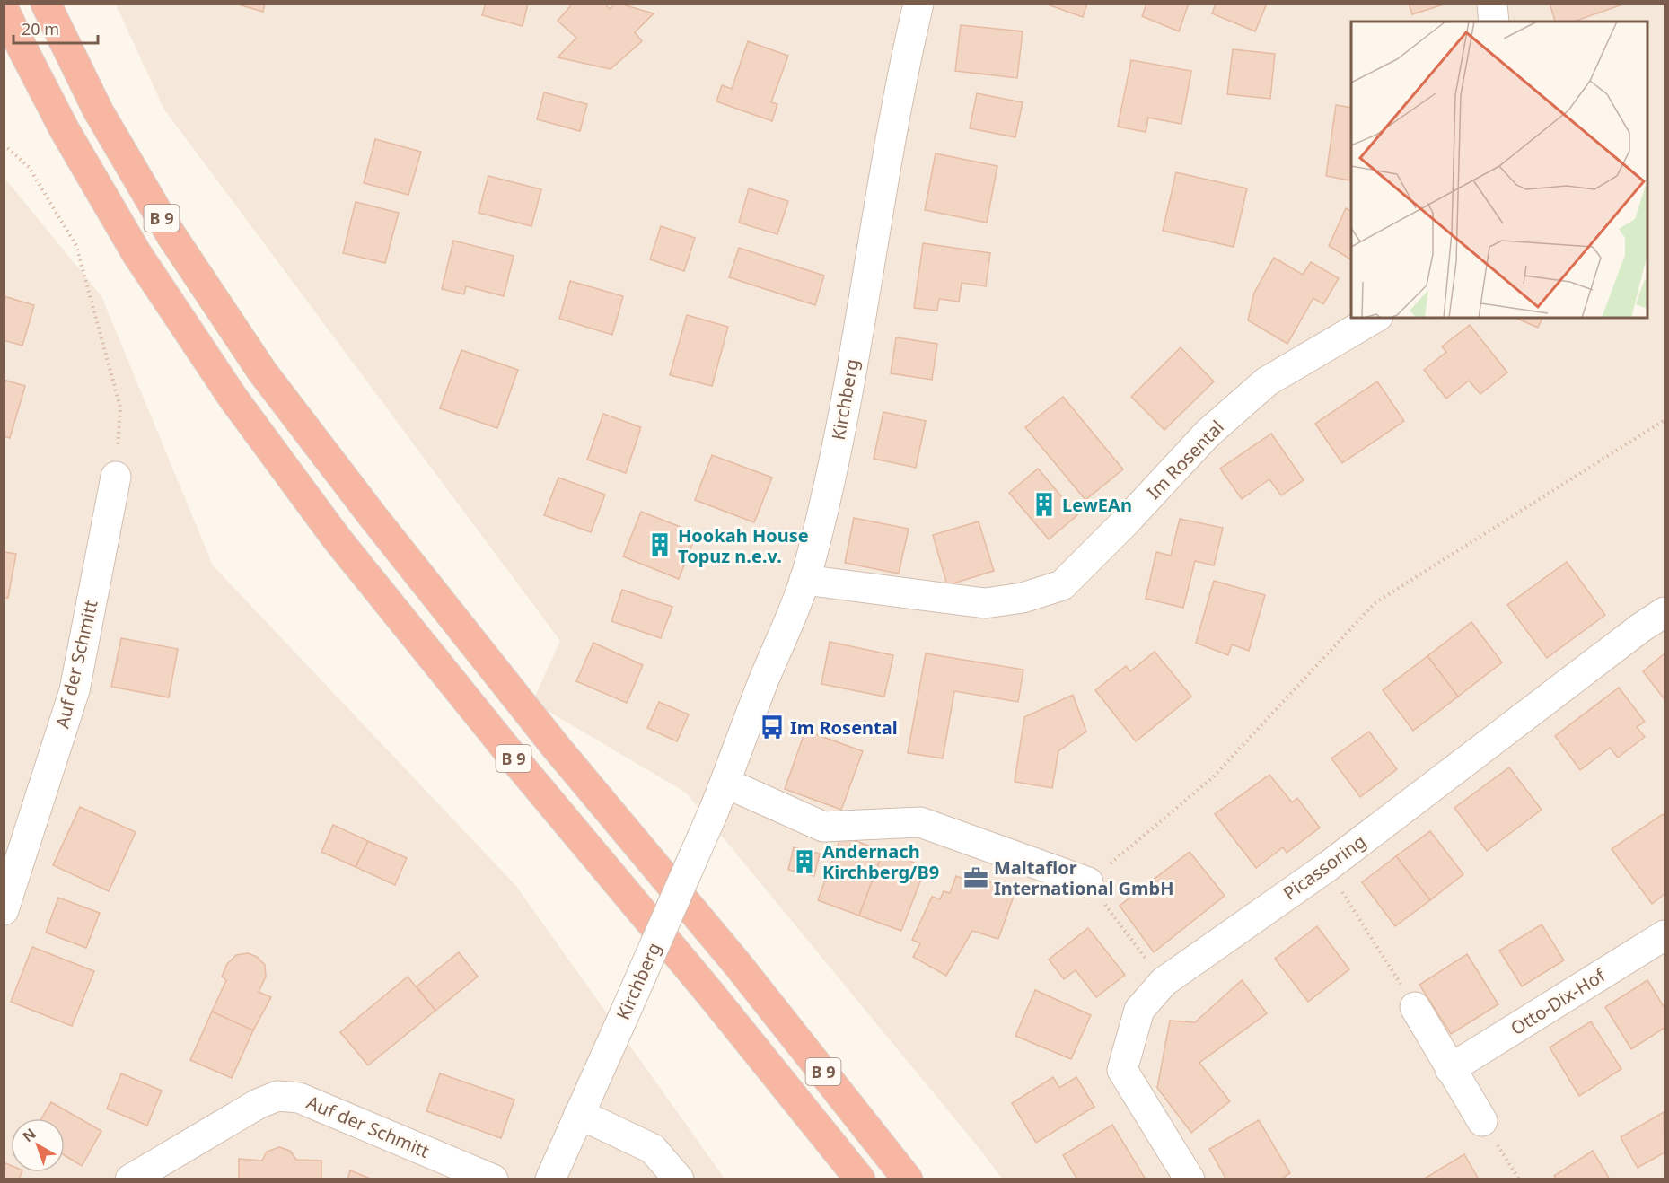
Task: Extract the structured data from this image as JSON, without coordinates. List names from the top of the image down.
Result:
{
  "streets": {
    "highway": ["B 9"],
    "street": [
      "Kirchberg",
      "Im Rosental",
      "Auf der Schmitt",
      "Picassoring",
      "Otto-Dix-Hof"
    ]
  },
  "crossings": [
    ["Kirchberg", "Im Rosental"]
  ],
  "places": {
    "building": ["LewEAn", "Hookah House Topuz n.e.v.", "Andernach Kirchberg/B9"],
    "bus stop": ["Im Rosental"],
    "office": ["Maltaflor International GmbH"]
  },
  "scale_bar": "20 m",
  "north": "top left"
}
